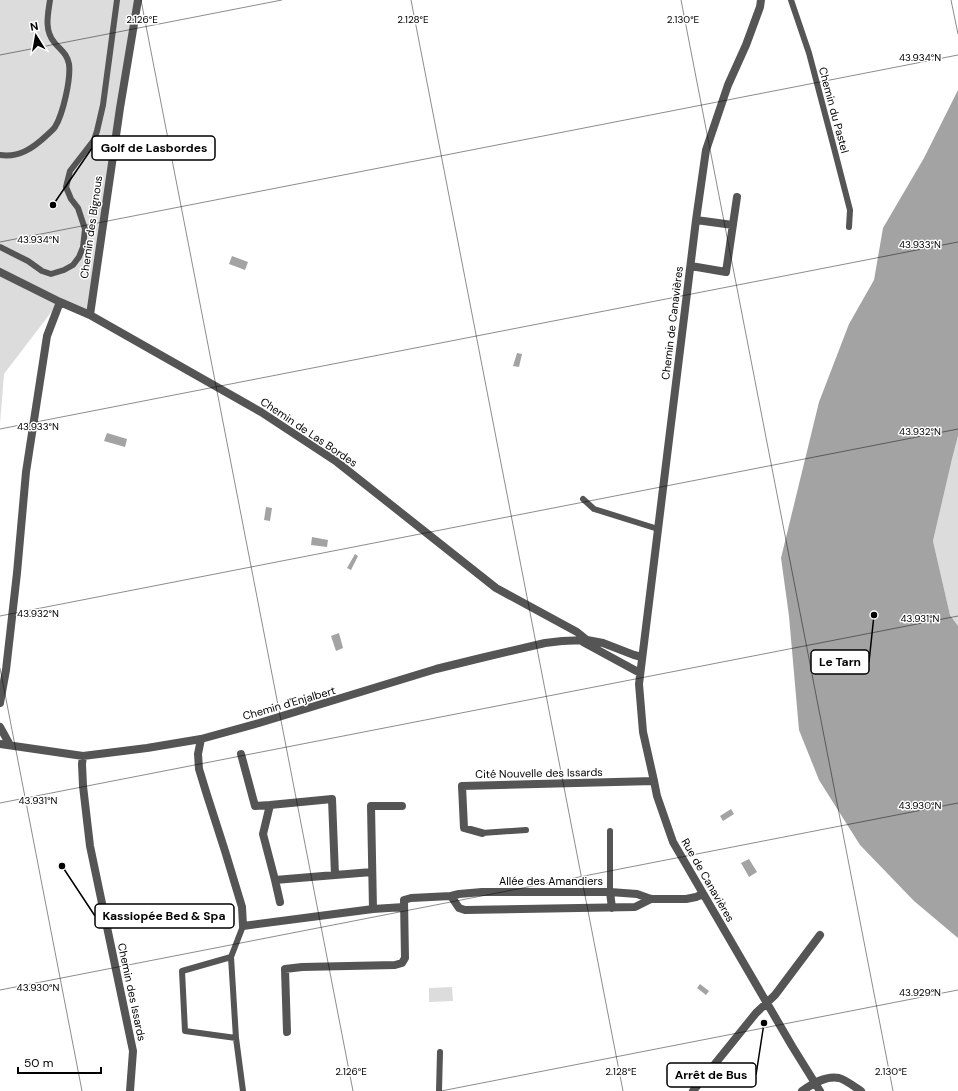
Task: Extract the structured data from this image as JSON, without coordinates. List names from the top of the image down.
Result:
{
  "streets": {
    "street": [
      "Chemin des Bignous",
      "Chemin de Canavières",
      "Chemin de Las Bordes",
      "Chemin d'Enjalbert",
      "Cité Nouvelle des Issards",
      "Rue de Canavières",
      "Allée des Amandiers",
      "Chemin des Issards"
    ],
    "lane": ["Chemin du Pastel"]
  },
  "crossings": [
    ["Chemin des Bignous", "Chemin de Las Bordes"],
    ["Chemin de Canavières", "Chemin d'Enjalbert"],
    ["Chemin de Canavières", "Rue de Canavières"],
    ["Chemin de Las Bordes", "Chemin d'Enjalbert"],
    ["Chemin d'Enjalbert", "Rue de Canavières"],
    ["Chemin d'Enjalbert", "Chemin des Issards"],
    ["Cité Nouvelle des Issards", "Rue de Canavières"],
    ["Rue de Canavières", "Allée des Amandiers"]
  ],
  "places": [
    "Golf de Lasbordes",
    "Le Tarn",
    "Kassiopée Bed & Spa",
    "Arrêt de Bus"
  ],
  "scale_bar": "50 m",
  "north": "top",
  "coordinates": [
    "2.126°E",
    "2.128°E",
    "2.130°E",
    "43.934°N",
    "43.933°N",
    "43.932°N",
    "43.931°N",
    "43.930°N",
    "43.929°N"
  ]
}
